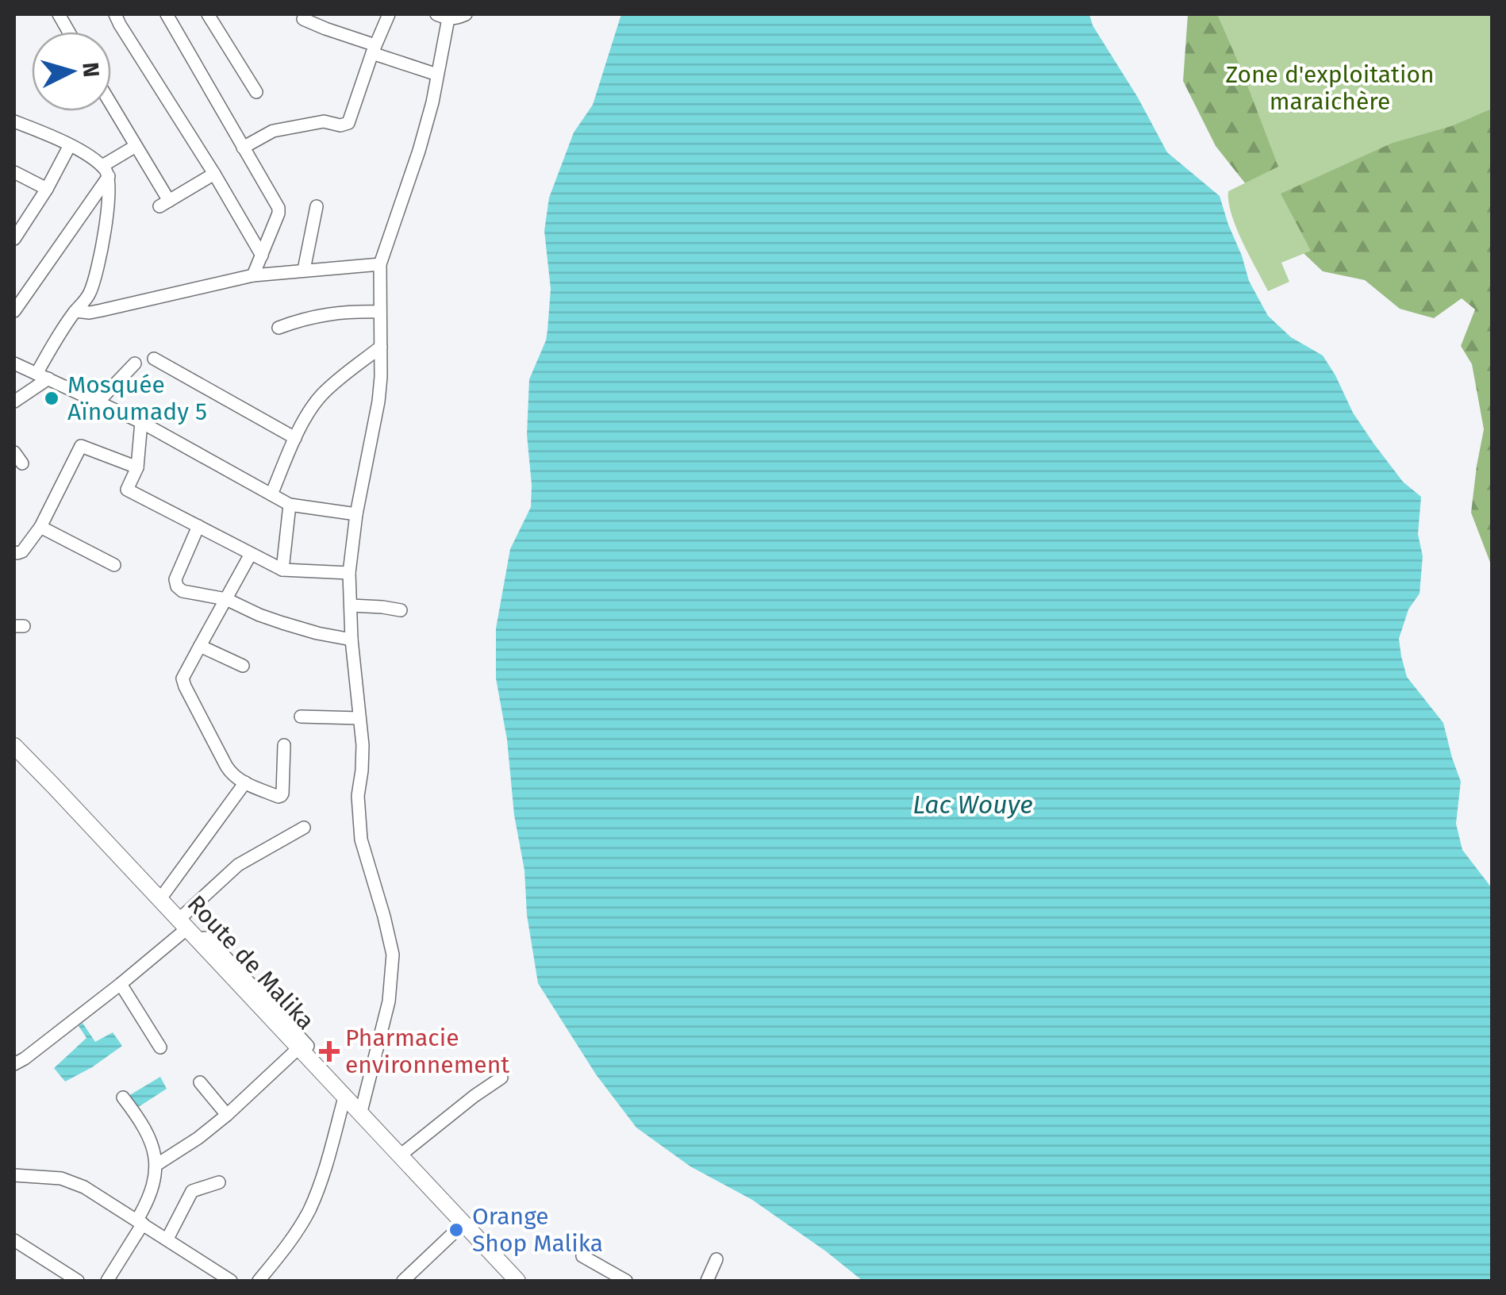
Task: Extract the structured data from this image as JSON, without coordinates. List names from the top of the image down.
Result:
{
  "streets": {
    "main road": ["Route de Malika"]
  },
  "water": ["Lac Wouye"],
  "parks": ["Zone d'exploitation maraichère"],
  "places": {
    "other": ["Mosquée Aïnoumady 5", "Orange Shop Malika"],
    "health": ["Pharmacie environnement"]
  },
  "north": "right"
}
